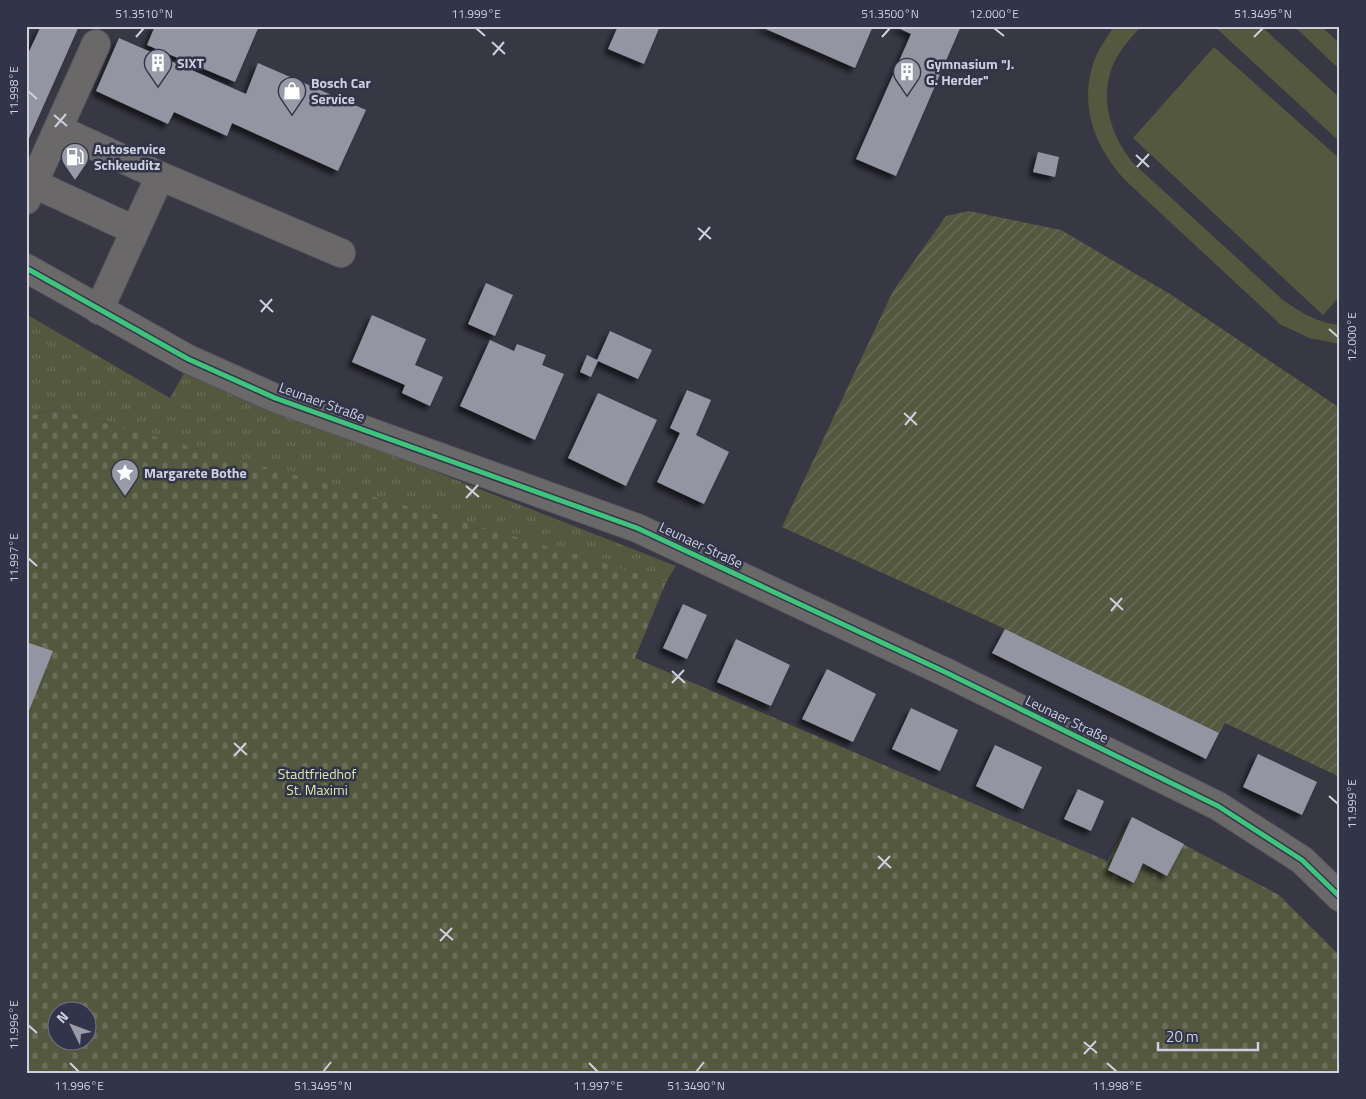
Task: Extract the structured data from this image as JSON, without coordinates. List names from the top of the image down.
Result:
{
  "streets": {
    "street": ["Leunaer Straße"]
  },
  "parks": ["Stadtfriedhof St. Maximi"],
  "places": {
    "building": ["SIXT", "Gymnasium \"J. G. Herder\""],
    "shop": ["Bosch Car Service"],
    "fuel station": ["Autoservice Schkeuditz"],
    "place": ["Margarete Bothe"]
  },
  "scale_bar": "20 m",
  "north": "top left",
  "coordinates": [
    "51.3510°N",
    "11.999°E",
    "51.3500°N",
    "12.000°E",
    "51.3495°N",
    "11.998°E",
    "11.997°E",
    "11.996°E",
    "51.3490°N"
  ]
}
